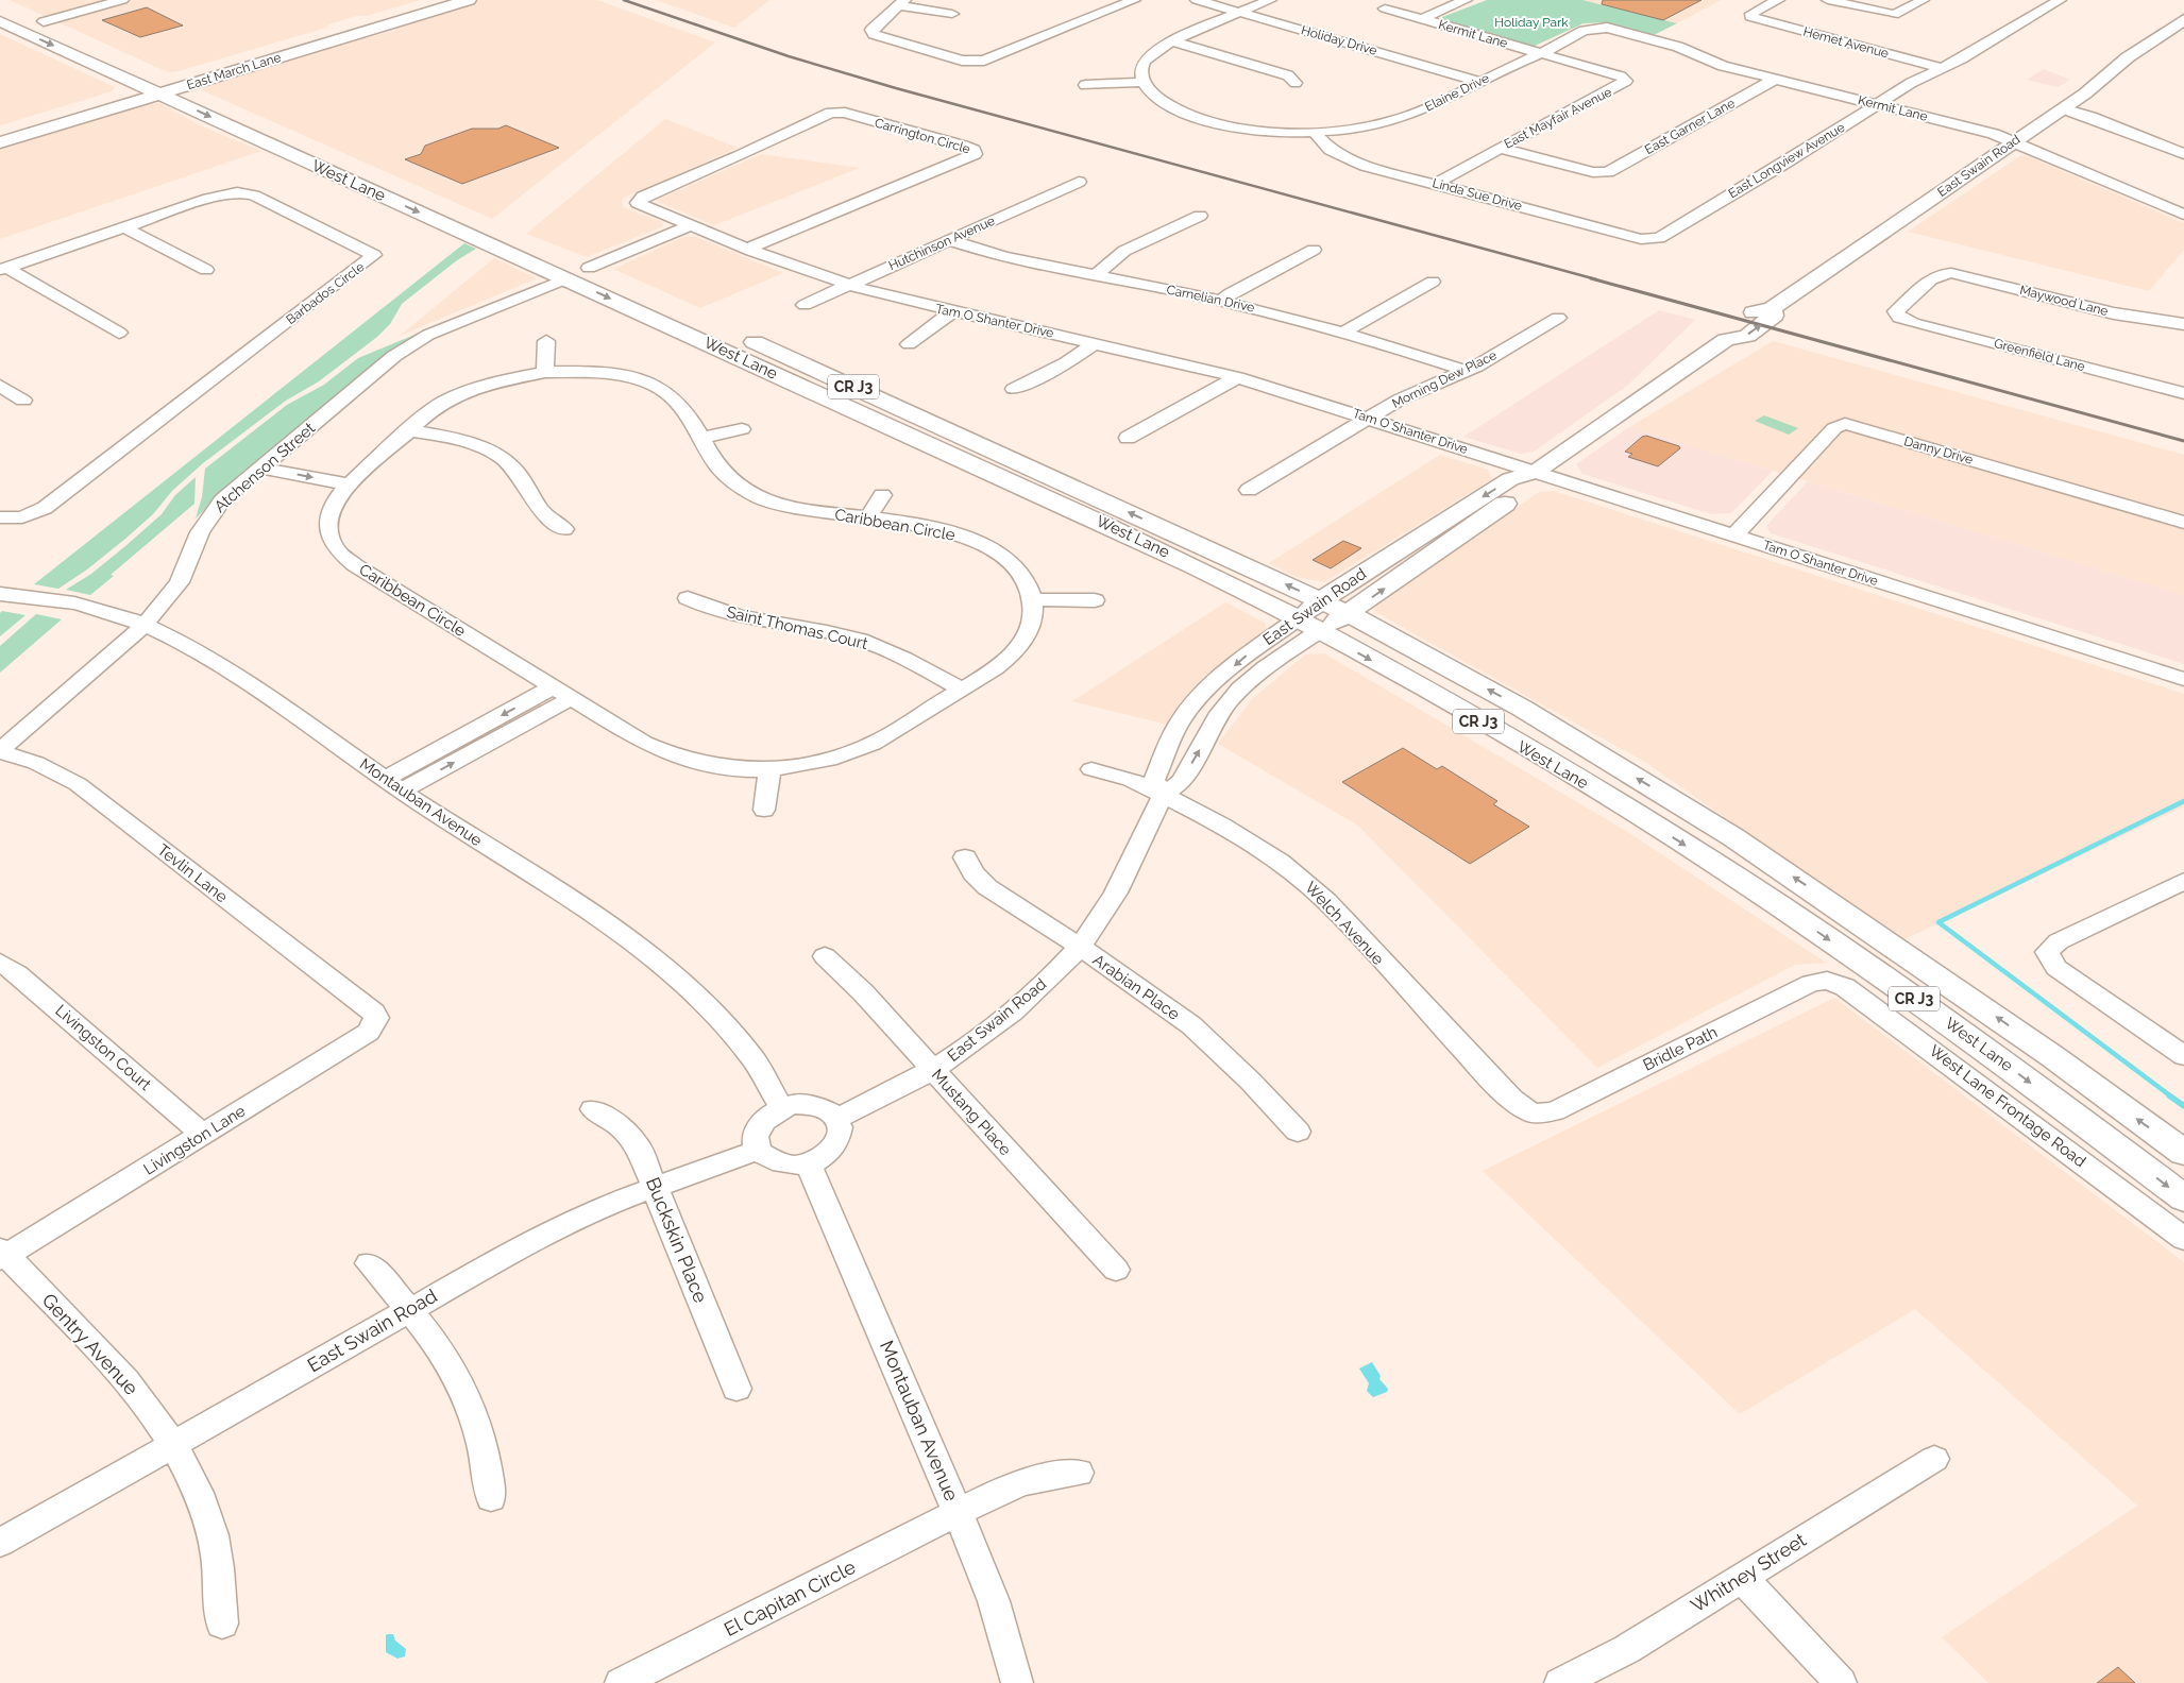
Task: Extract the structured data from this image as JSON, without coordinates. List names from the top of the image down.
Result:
{
  "streets": {
    "main road": [
      "East March Lane",
      "East Swain Road",
      "West Lane",
      "CR J3"
    ],
    "street": [
      "Kermit Lane",
      "Holiday Drive",
      "Hemet Avenue",
      "Elaine Drive",
      "East Mayfair Avenue",
      "East Garner Lane",
      "Carrington Circle",
      "East Longview Avenue",
      "Linda Sue Drive",
      "Hutchinson Avenue",
      "Barbados Circle",
      "Carnelian Drive",
      "Maywood Lane",
      "Tam O Shanter Drive",
      "Greenfield Lane",
      "Morning Dew Place",
      "Danny Drive",
      "Atchenson Street",
      "Caribbean Circle",
      "Saint Thomas Court",
      "Montauban Avenue",
      "Tevlin Lane",
      "Welch Avenue",
      "Arabian Place",
      "Livingston Court",
      "Bridle Path",
      "West Lane Frontage Road",
      "Mustang Place",
      "Livingston Lane",
      "Buckskin Place",
      "Gentry Avenue",
      "Whitney Street",
      "El Capitan Circle"
    ]
  },
  "crossings": [
    ["Kermit Lane", "Elaine Drive"],
    ["Kermit Lane", "East Mayfair Avenue"],
    ["Kermit Lane", "East Garner Lane"],
    ["Kermit Lane", "East Longview Avenue"],
    ["Kermit Lane", "East Swain Road"],
    ["Holiday Drive", "Elaine Drive"],
    ["Hemet Avenue", "East Longview Avenue"],
    ["East March Lane", "West Lane"],
    ["Elaine Drive", "East Mayfair Avenue"],
    ["Elaine Drive", "Linda Sue Drive"],
    ["East Mayfair Avenue", "East Garner Lane"],
    ["East Mayfair Avenue", "Linda Sue Drive"],
    ["Carrington Circle", "Tam O Shanter Drive"],
    ["East Longview Avenue", "Linda Sue Drive"],
    ["East Swain Road", "West Lane"],
    ["East Swain Road", "Tam O Shanter Drive"],
    ["East Swain Road", "Montauban Avenue"],
    ["East Swain Road", "Welch Avenue"],
    ["East Swain Road", "Arabian Place"],
    ["East Swain Road", "Mustang Place"],
    ["East Swain Road", "Buckskin Place"],
    ["East Swain Road", "Gentry Avenue"],
    ["West Lane", "Atchenson Street"],
    ["Hutchinson Avenue", "Carnelian Drive"],
    ["Hutchinson Avenue", "Tam O Shanter Drive"],
    ["Carnelian Drive", "Morning Dew Place"],
    ["Maywood Lane", "Greenfield Lane"],
    ["Tam O Shanter Drive", "Morning Dew Place"],
    ["Tam O Shanter Drive", "Danny Drive"],
    ["Atchenson Street", "Montauban Avenue"],
    ["Atchenson Street", "Tevlin Lane"],
    ["Caribbean Circle", "Saint Thomas Court"],
    ["Montauban Avenue", "El Capitan Circle"],
    ["Tevlin Lane", "Livingston Lane"],
    ["Welch Avenue", "Bridle Path"],
    ["Livingston Court", "Livingston Lane"],
    ["Bridle Path", "West Lane Frontage Road"],
    ["Livingston Lane", "Gentry Avenue"]
  ],
  "parks": ["Holiday Park"]
}
